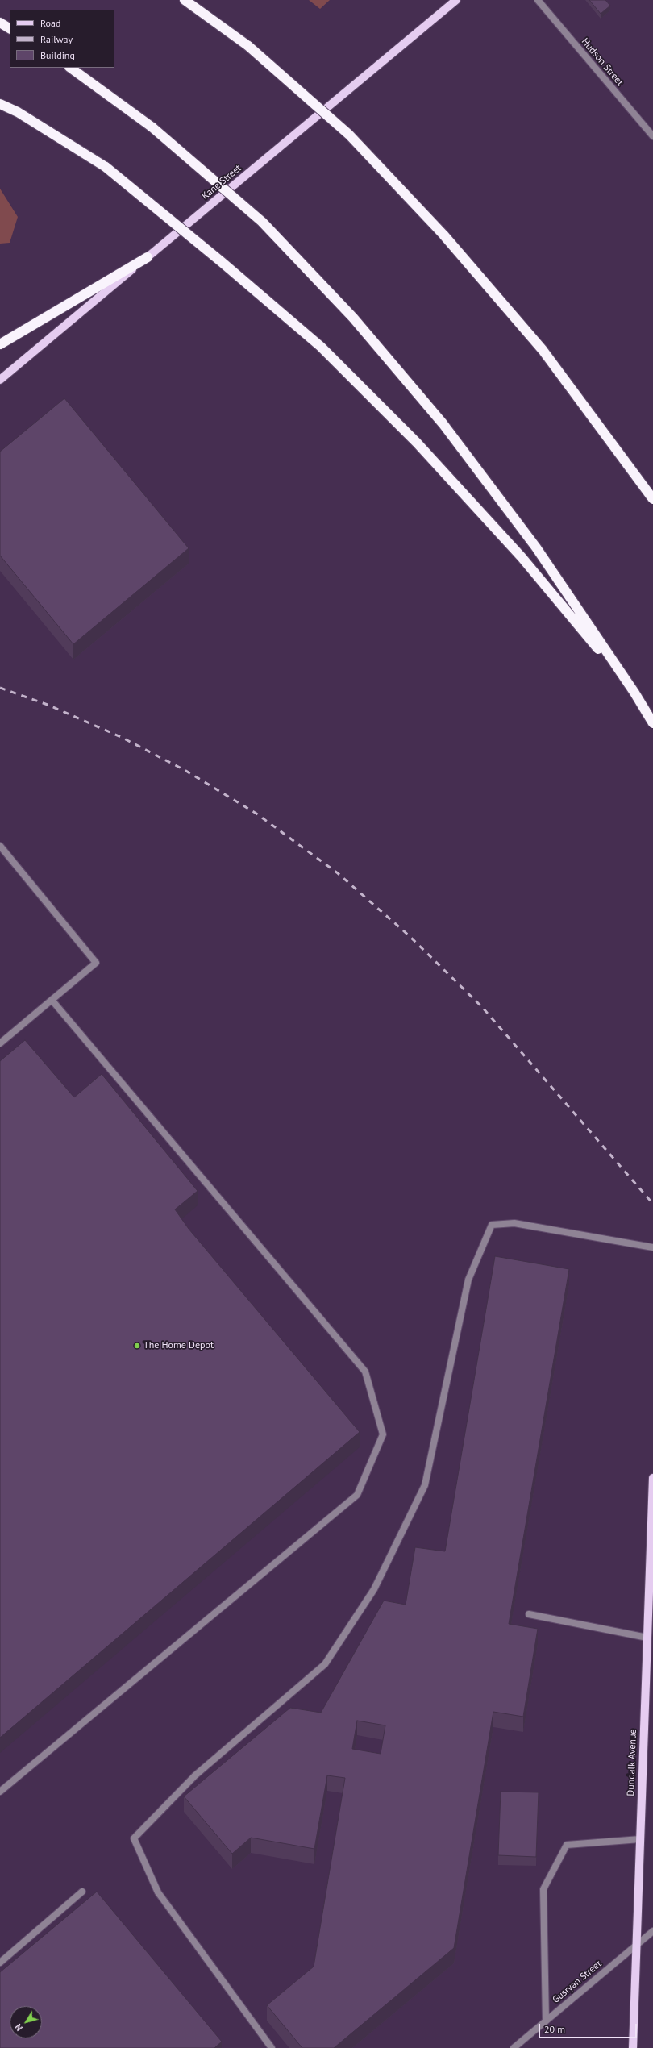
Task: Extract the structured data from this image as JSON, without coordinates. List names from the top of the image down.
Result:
{
  "streets": {
    "main road": ["Kane Street", "Dundalk Avenue"],
    "street": ["Hudson Street", "Gusryan Street"]
  },
  "crossings": [
    ["Dundalk Avenue", "Gusryan Street"]
  ],
  "places": ["The Home Depot"],
  "legend": ["Road", "Railway", "Building"],
  "scale_bar": "20 m",
  "north": "bottom left"
}
